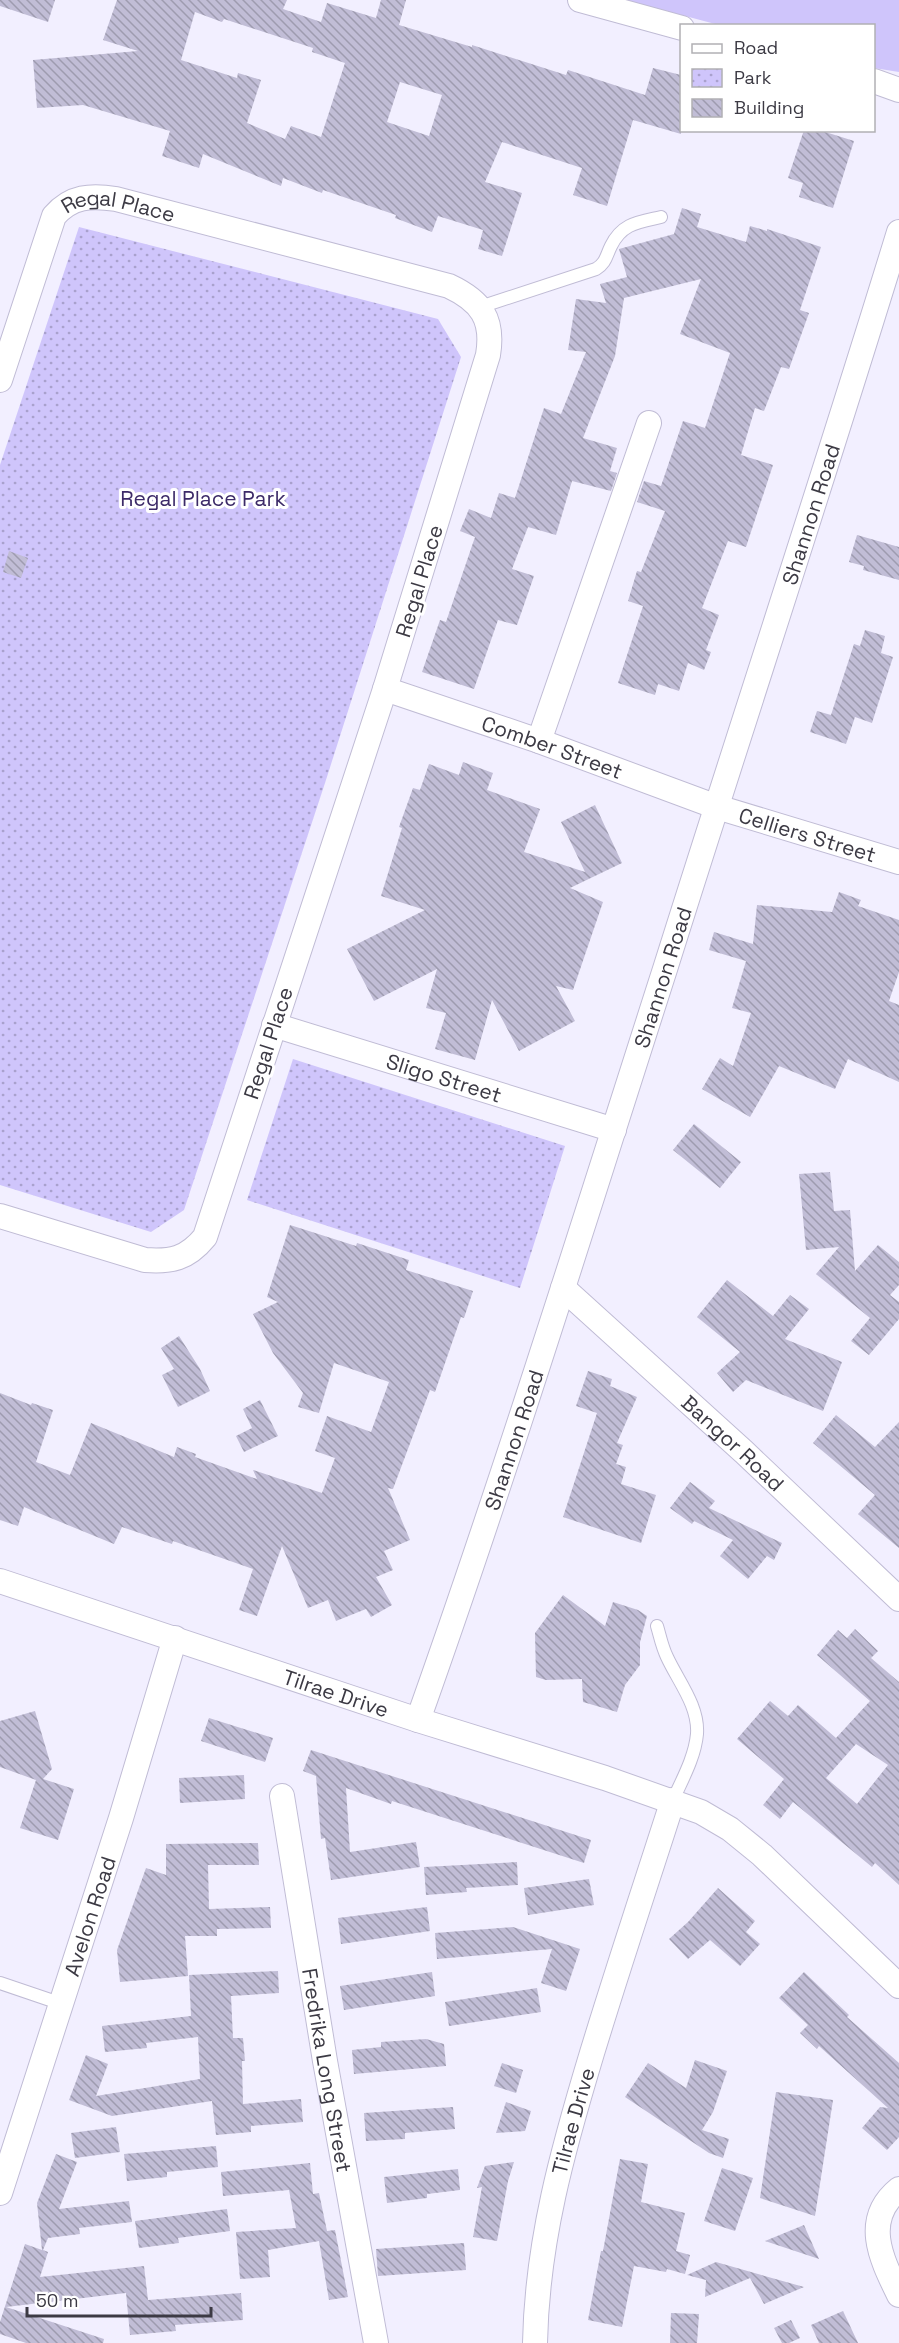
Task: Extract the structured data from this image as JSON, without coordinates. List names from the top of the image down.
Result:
{
  "streets": {
    "street": [
      "Regal Place",
      "Shannon Road",
      "Comber Street",
      "Celliers Street",
      "Sligo Street",
      "Bangor Road",
      "Tilrae Drive",
      "Avelon Road",
      "Fredrika Long Street"
    ]
  },
  "crossings": [
    ["Regal Place", "Comber Street"],
    ["Regal Place", "Sligo Street"],
    ["Shannon Road", "Comber Street"],
    ["Shannon Road", "Celliers Street"],
    ["Shannon Road", "Sligo Street"],
    ["Shannon Road", "Bangor Road"],
    ["Shannon Road", "Tilrae Drive"],
    ["Comber Street", "Celliers Street"],
    ["Tilrae Drive", "Avelon Road"]
  ],
  "parks": ["Regal Place Park"],
  "legend": ["Road", "Park", "Building"],
  "scale_bar": "50 m"
}
